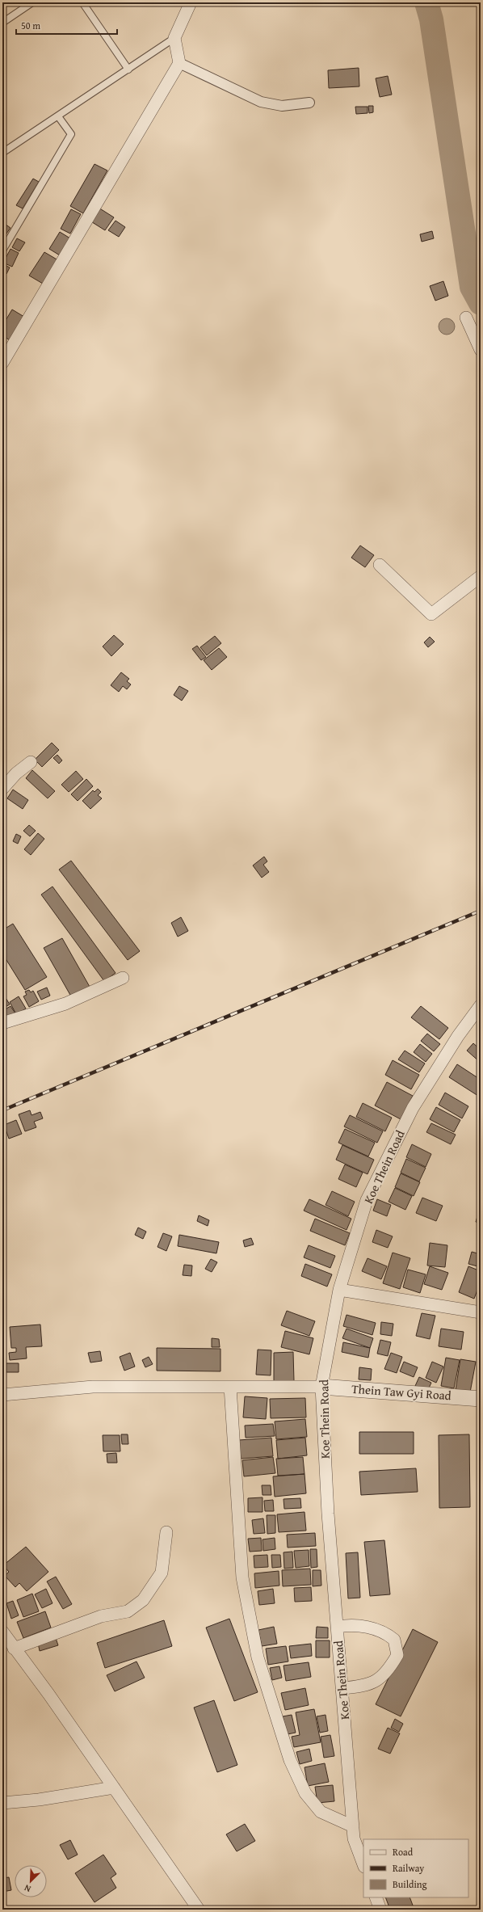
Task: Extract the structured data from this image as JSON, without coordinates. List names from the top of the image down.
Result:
{
  "streets": {
    "street": ["Koe Thein Road", "Thein Taw Gyi Road"]
  },
  "crossings": [
    ["Koe Thein Road", "Thein Taw Gyi Road"]
  ],
  "legend": ["Road", "Railway", "Building"],
  "scale_bar": "50 m",
  "north": "bottom left"
}
